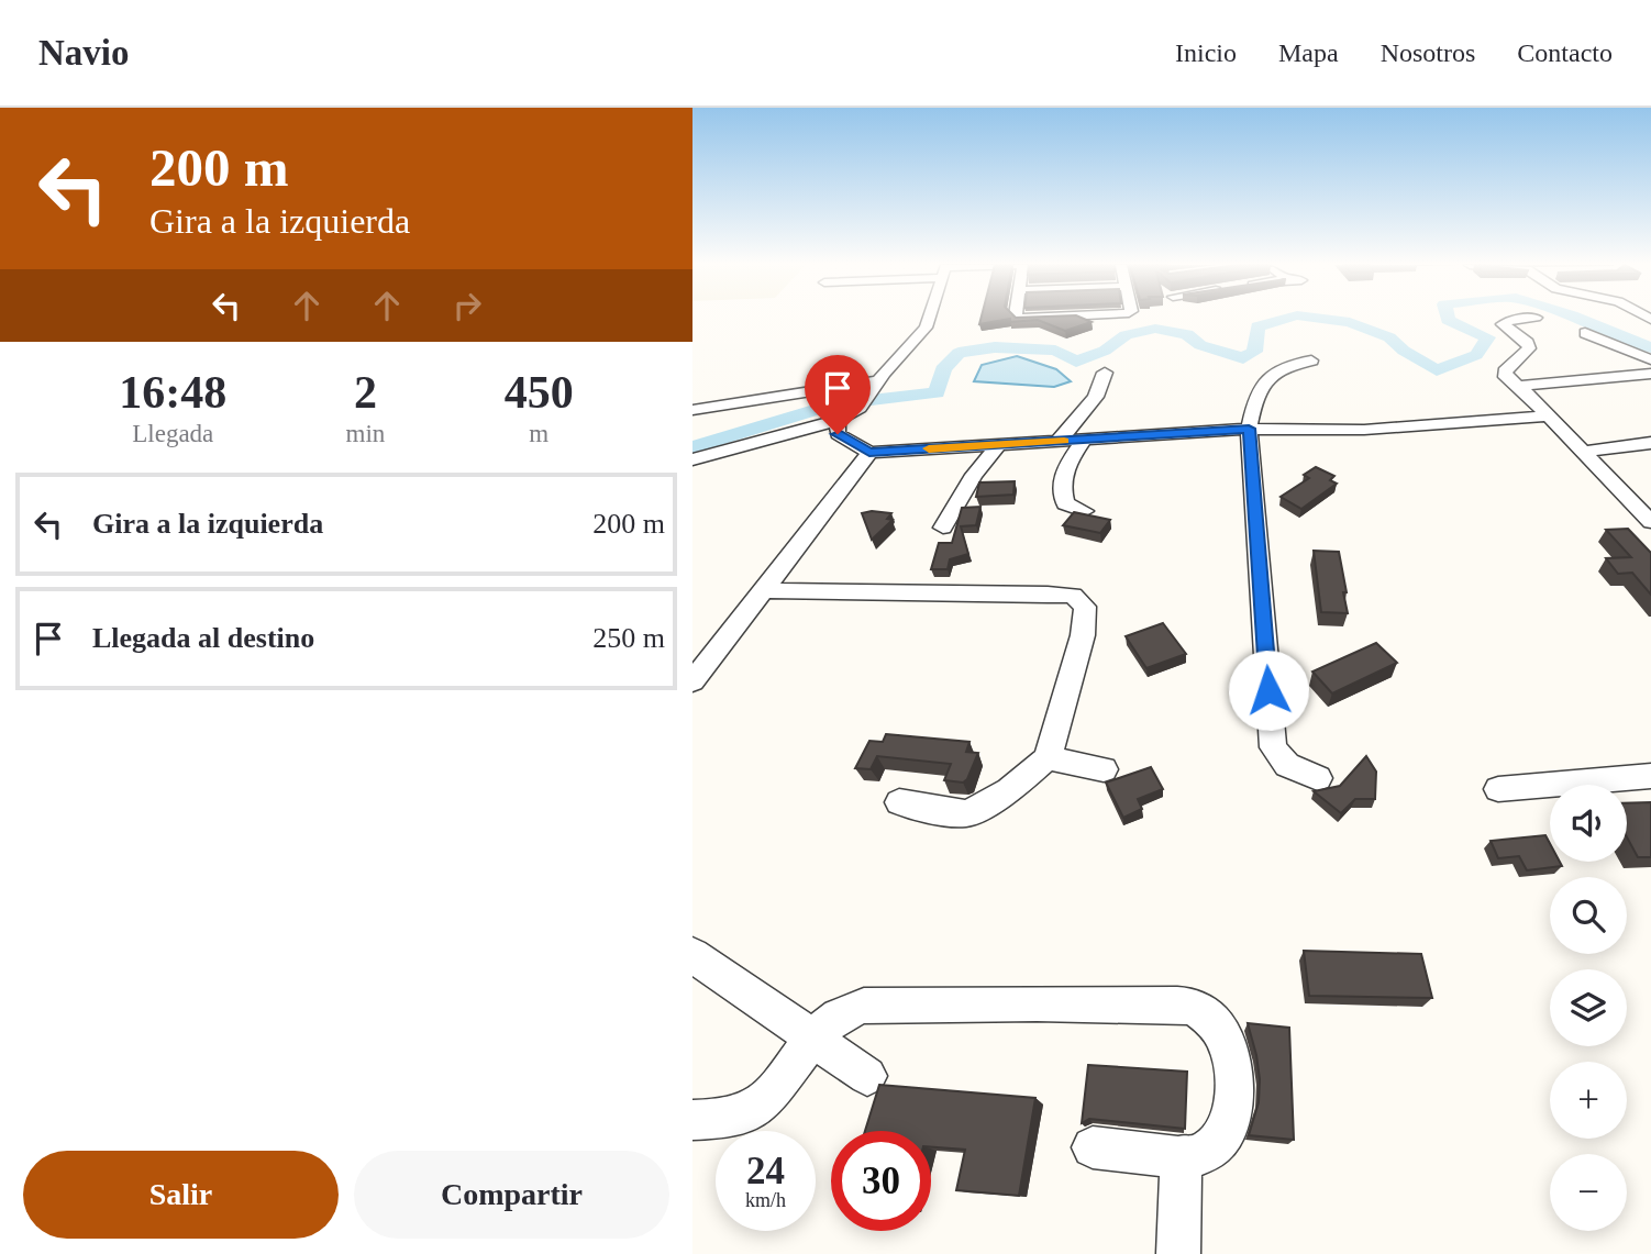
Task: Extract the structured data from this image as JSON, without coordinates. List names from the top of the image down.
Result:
{
  "page": {
    "header": "Navio",
    "nav": [
      "Inicio",
      "Mapa",
      "Nosotros",
      "Contacto"
    ],
    "turn": ["200 m", "Gira a la izquierda"],
    "eta": [
      "16:48",
      "Llegada",
      "2",
      "min",
      "450",
      "m"
    ],
    "list": [
      {
        "name": "Gira a la izquierda",
        "value": "200 m"
      },
      {
        "name": "Llegada al destino",
        "value": "250 m"
      }
    ],
    "map_buttons": ["+", "−"],
    "speed": "24 km/h",
    "limit": "30",
    "buttons": ["Salir", "Compartir"]
  }
}
